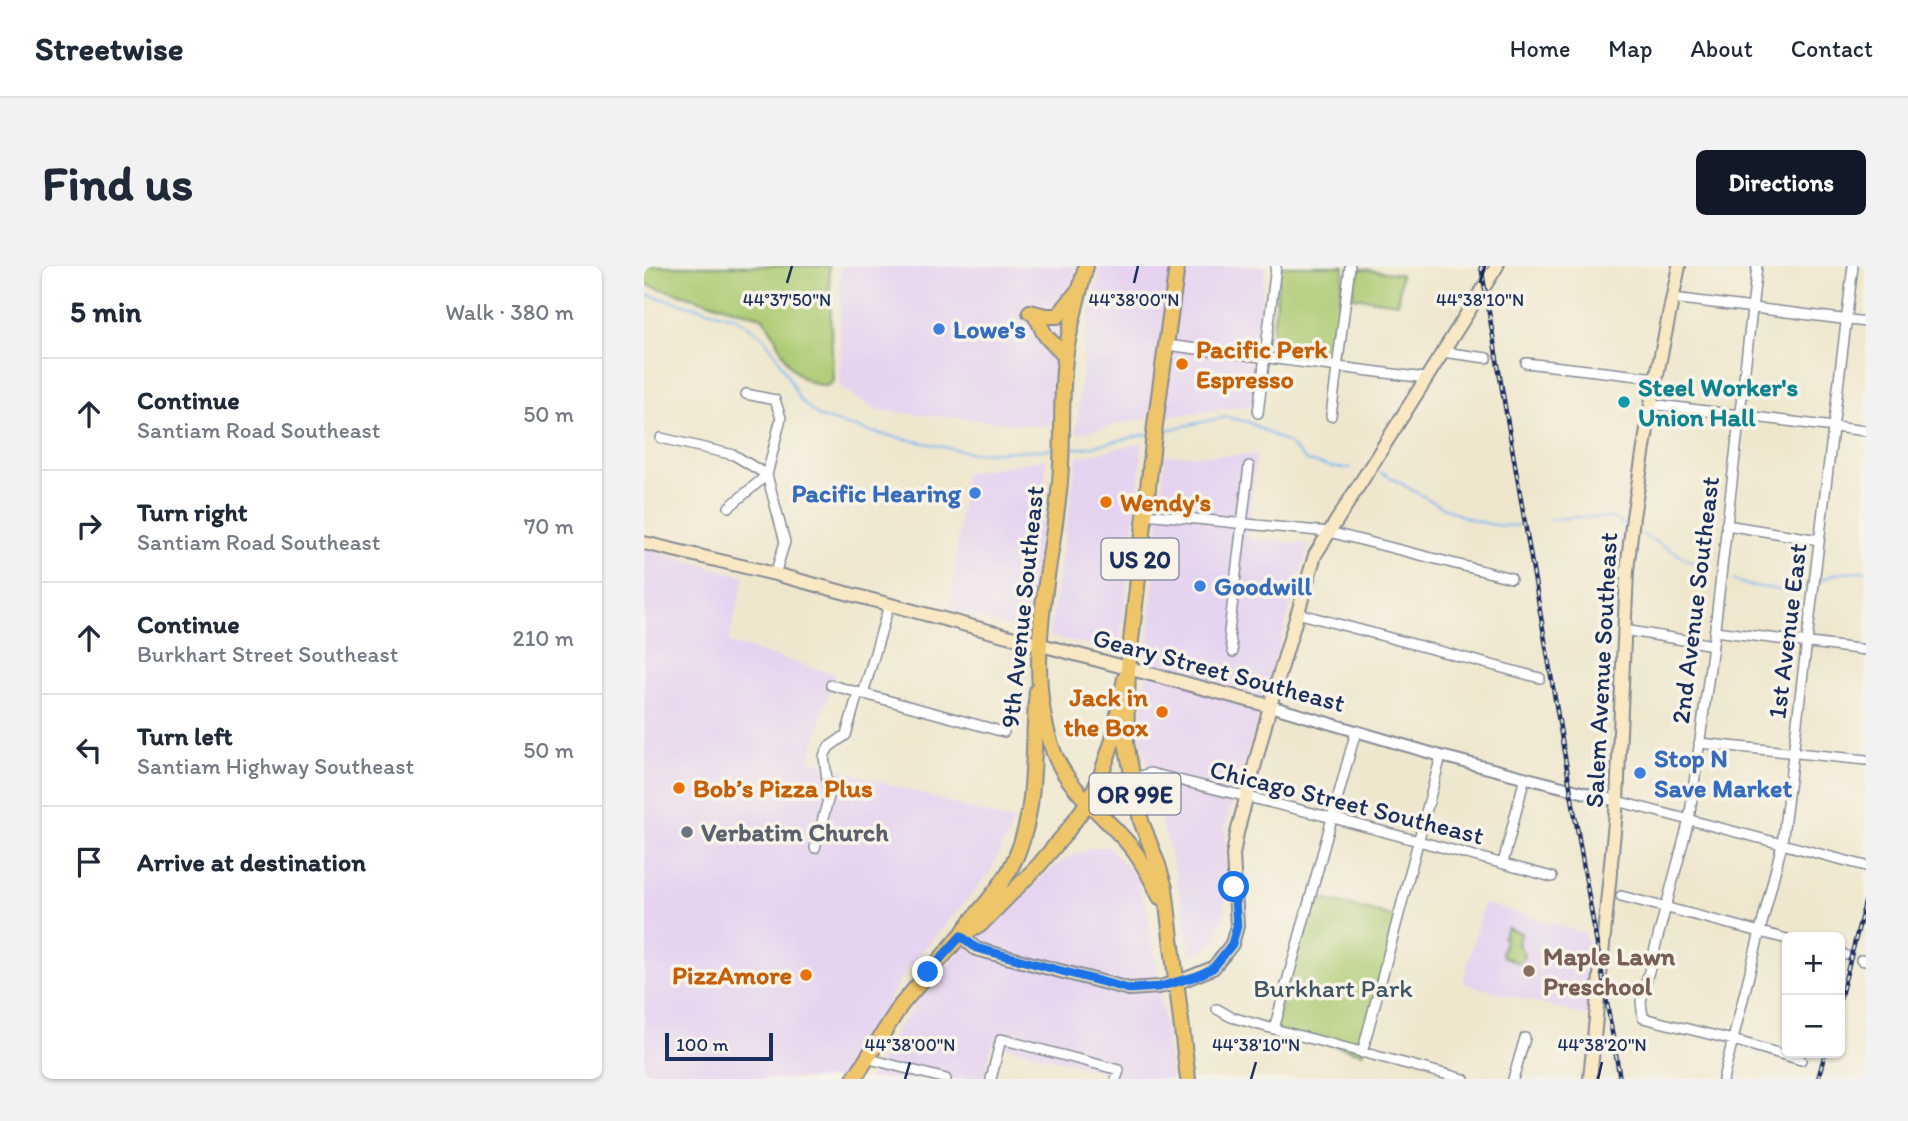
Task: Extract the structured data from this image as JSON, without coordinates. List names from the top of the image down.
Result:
{
  "streets": {
    "main road": [
      "US 20",
      "9th Avenue Southeast",
      "Geary Street Southeast",
      "Salem Avenue Southeast",
      "OR 99E"
    ],
    "street": ["2nd Avenue Southeast", "1st Avenue East", "Chicago Street Southeast"]
  },
  "crossings": [
    ["US 20", "9th Avenue Southeast"],
    ["US 20", "Geary Street Southeast"],
    ["US 20", "OR 99E"],
    ["2nd Avenue Southeast", "1st Avenue East"],
    ["2nd Avenue Southeast", "Geary Street Southeast"],
    ["9th Avenue Southeast", "Geary Street Southeast"],
    ["9th Avenue Southeast", "OR 99E"],
    ["1st Avenue East", "Geary Street Southeast"],
    ["Geary Street Southeast", "Salem Avenue Southeast"],
    ["Geary Street Southeast", "OR 99E"],
    ["OR 99E", "Chicago Street Southeast"]
  ],
  "parks": ["Burkhart Park"],
  "places": [
    "Lowe's",
    "Pacific Perk Espresso",
    "Steel Worker's Union Hall",
    "Pacific Hearing",
    "Wendy's",
    "Goodwill",
    "Jack in the Box",
    "Stop N Save Market",
    "Bob’s Pizza Plus",
    "Verbatim Church",
    "Maple Lawn Preschool",
    "PizzAmore"
  ],
  "scale_bar": "100 m",
  "page": {
    "header": "Streetwise",
    "nav": [
      "Home",
      "Map",
      "About",
      "Contact"
    ],
    "buttons": "Directions",
    "title": "Find us",
    "heading": ["5 min", "Walk · 380 m"],
    "list": [
      ["Continue", "Santiam Road Southeast", "50 m"],
      ["Turn right", "Santiam Road Southeast", "70 m"],
      ["Continue", "Burkhart Street Southeast", "210 m"],
      ["Turn left", "Santiam Highway Southeast", "50 m"],
      "Arrive at destination"
    ],
    "map_buttons": ["+", "−"],
    "scale": "100 m"
  },
  "coordinates": [
    "44°37'50\"N",
    "44°38'00\"N",
    "44°38'10\"N",
    "44°38'20\"N"
  ]
}
